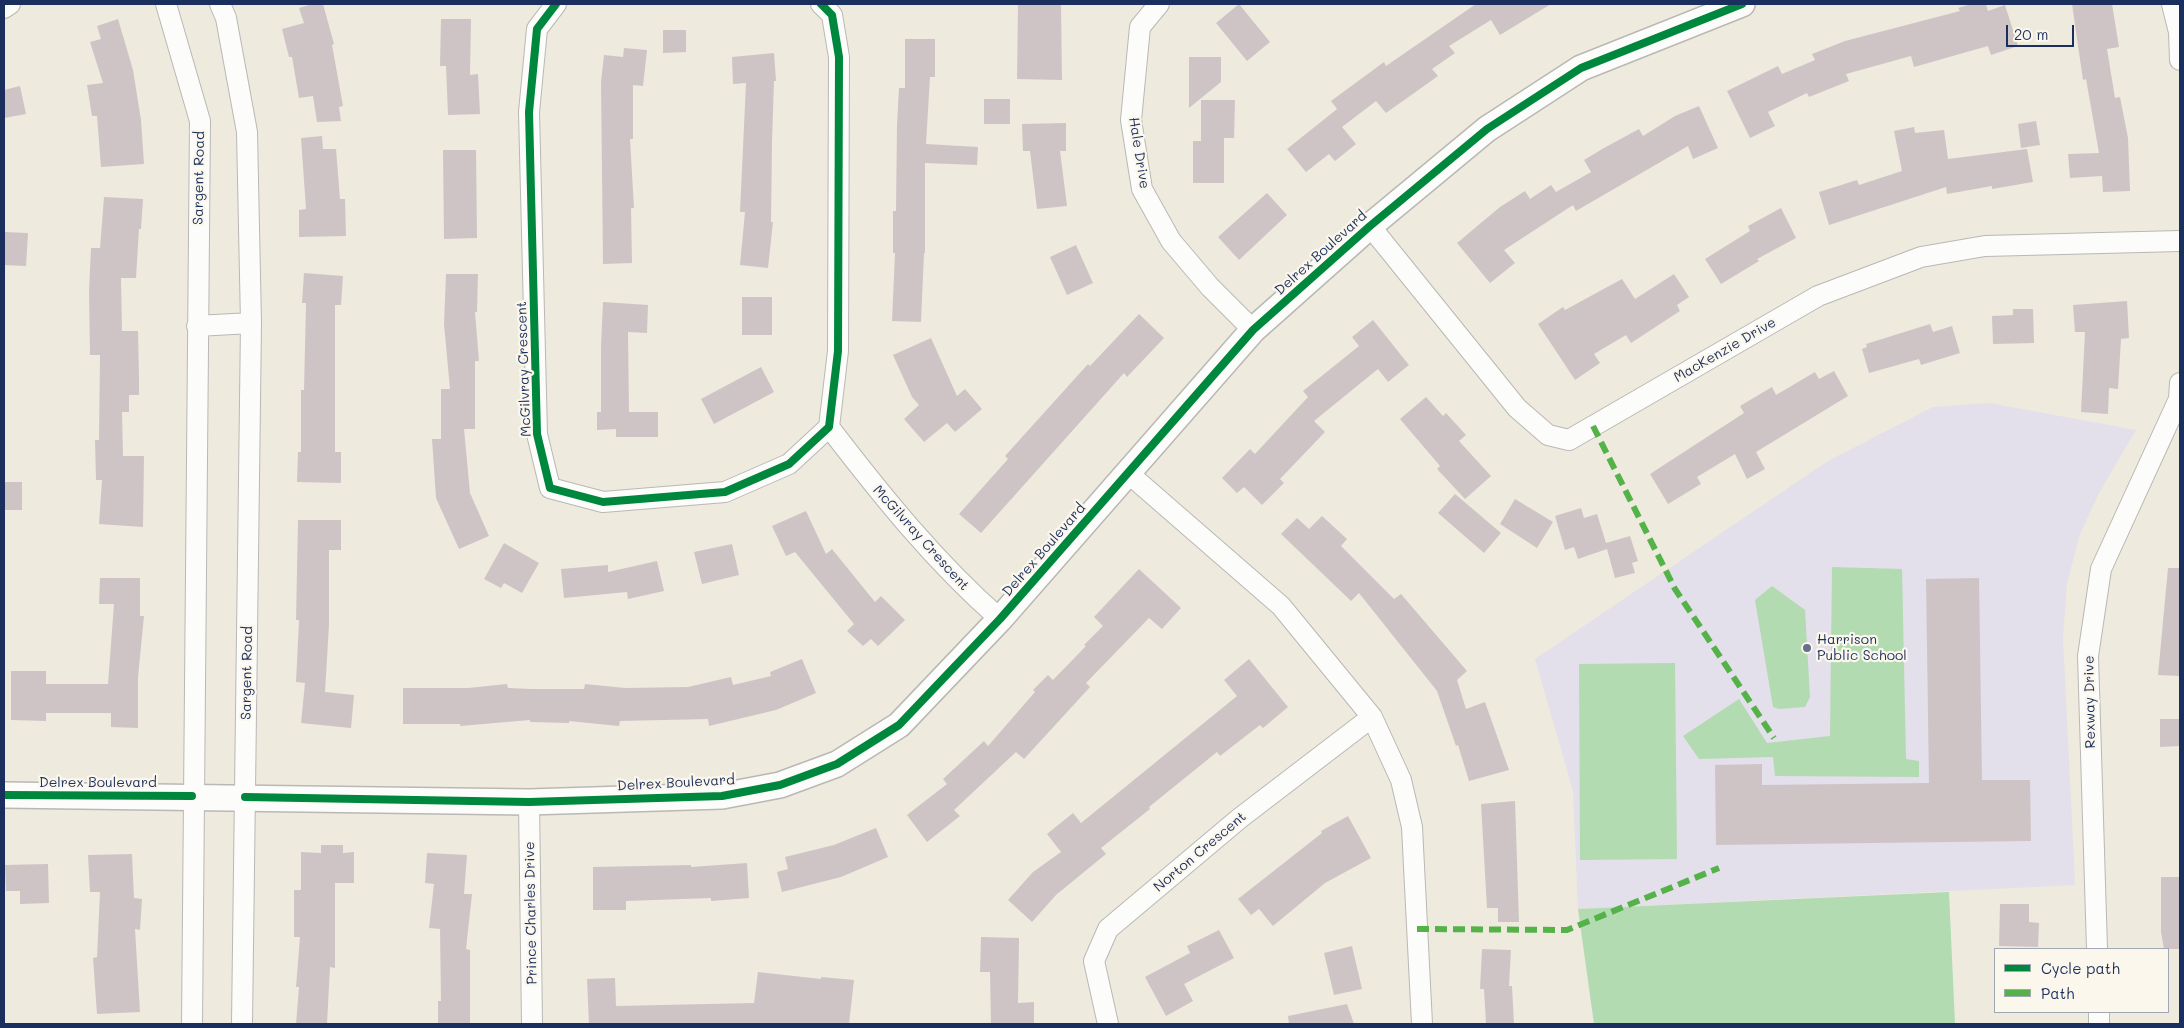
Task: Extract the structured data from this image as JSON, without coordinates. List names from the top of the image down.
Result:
{
  "streets": {
    "street": [
      "Hale Drive",
      "Sargent Road",
      "Delrex Boulevard",
      "MacKenzie Drive",
      "McGilvray Crescent",
      "Rexway Drive",
      "Norton Crescent",
      "Prince Charles Drive"
    ]
  },
  "crossings": [
    ["Hale Drive", "Delrex Boulevard"],
    ["Sargent Road", "Delrex Boulevard"],
    ["Delrex Boulevard", "MacKenzie Drive"],
    ["Delrex Boulevard", "McGilvray Crescent"],
    ["Delrex Boulevard", "Prince Charles Drive"]
  ],
  "places": ["Harrison Public School"],
  "legend": ["Cycle path", "Path"],
  "scale_bar": "20 m"
}
